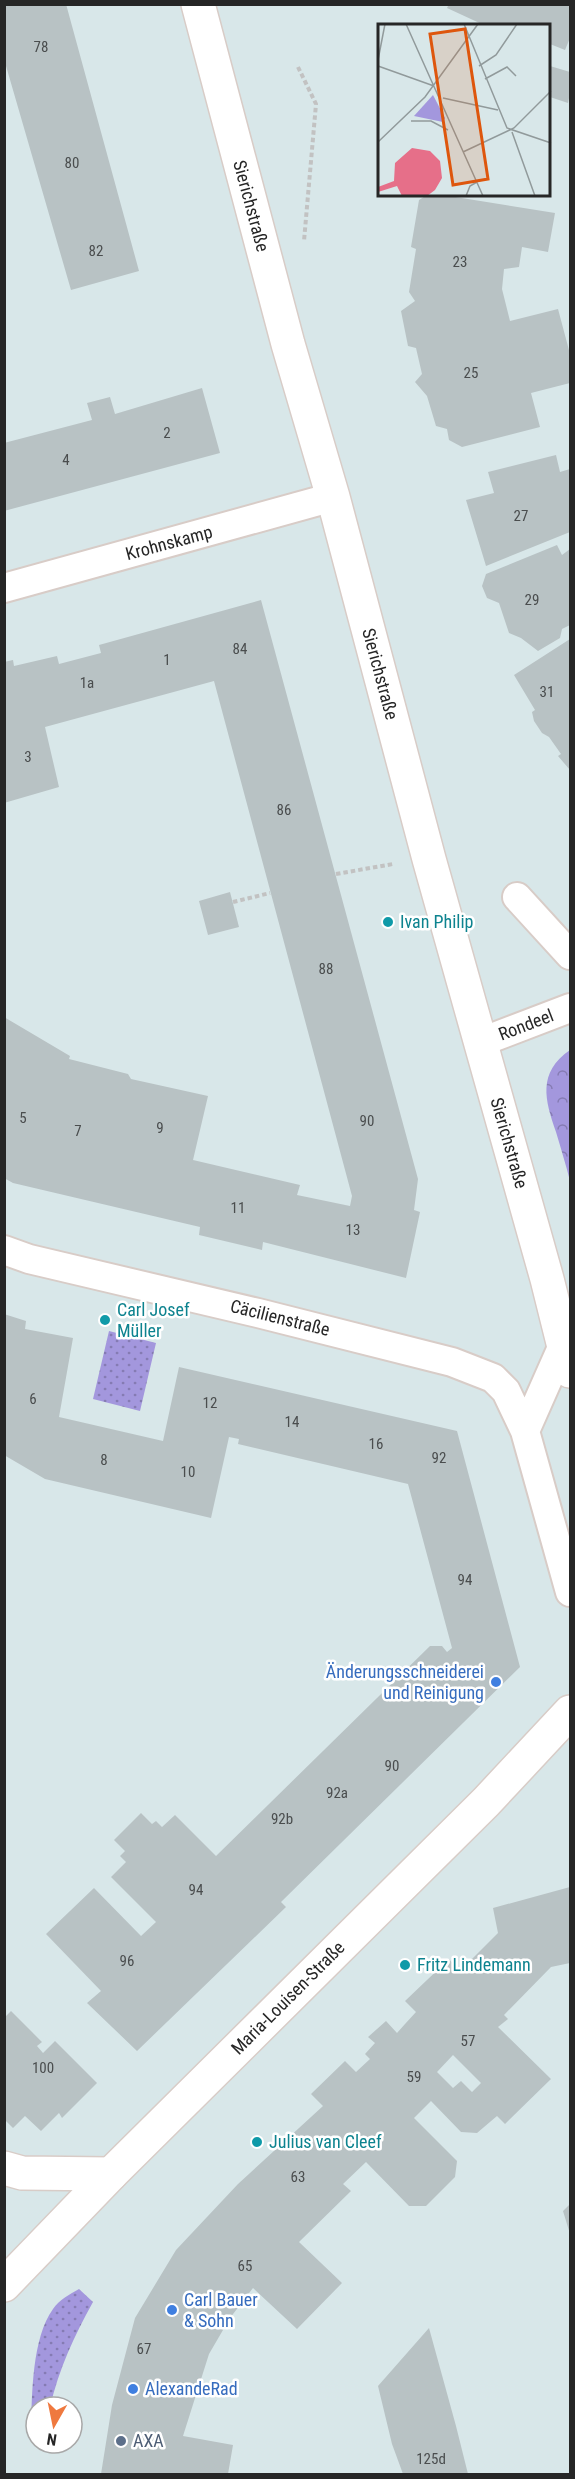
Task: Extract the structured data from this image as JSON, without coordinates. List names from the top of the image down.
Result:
{
  "streets": {
    "main road": ["Sierichstraße", "Maria-Louisen-Straße"],
    "street": ["Krohnskamp", "Rondeel", "Cäcilienstraße"]
  },
  "crossings": [
    ["Sierichstraße", "Krohnskamp"],
    ["Sierichstraße", "Rondeel"],
    ["Sierichstraße", "Cäcilienstraße"]
  ],
  "places": [
    "Ivan Philip",
    "Carl Josef Müller",
    "Änderungsschneiderei und Reinigung",
    "Fritz Lindemann",
    "Julius van Cleef",
    "Carl Bauer & Sohn",
    "AlexandeRad",
    "AXA"
  ],
  "house_numbers": [
    "78",
    "80",
    "82",
    "23",
    "25",
    "2",
    "4",
    "27",
    "29",
    "84",
    "1",
    "1a",
    "31",
    "3",
    "86",
    "88",
    "5",
    "90",
    "9",
    "7",
    "11",
    "13",
    "6",
    "12",
    "14",
    "16",
    "92",
    "8",
    "10",
    "94",
    "90",
    "92a",
    "92b",
    "94",
    "96",
    "57",
    "100",
    "59",
    "63",
    "65",
    "67",
    "125d"
  ],
  "north": "bottom"
}
